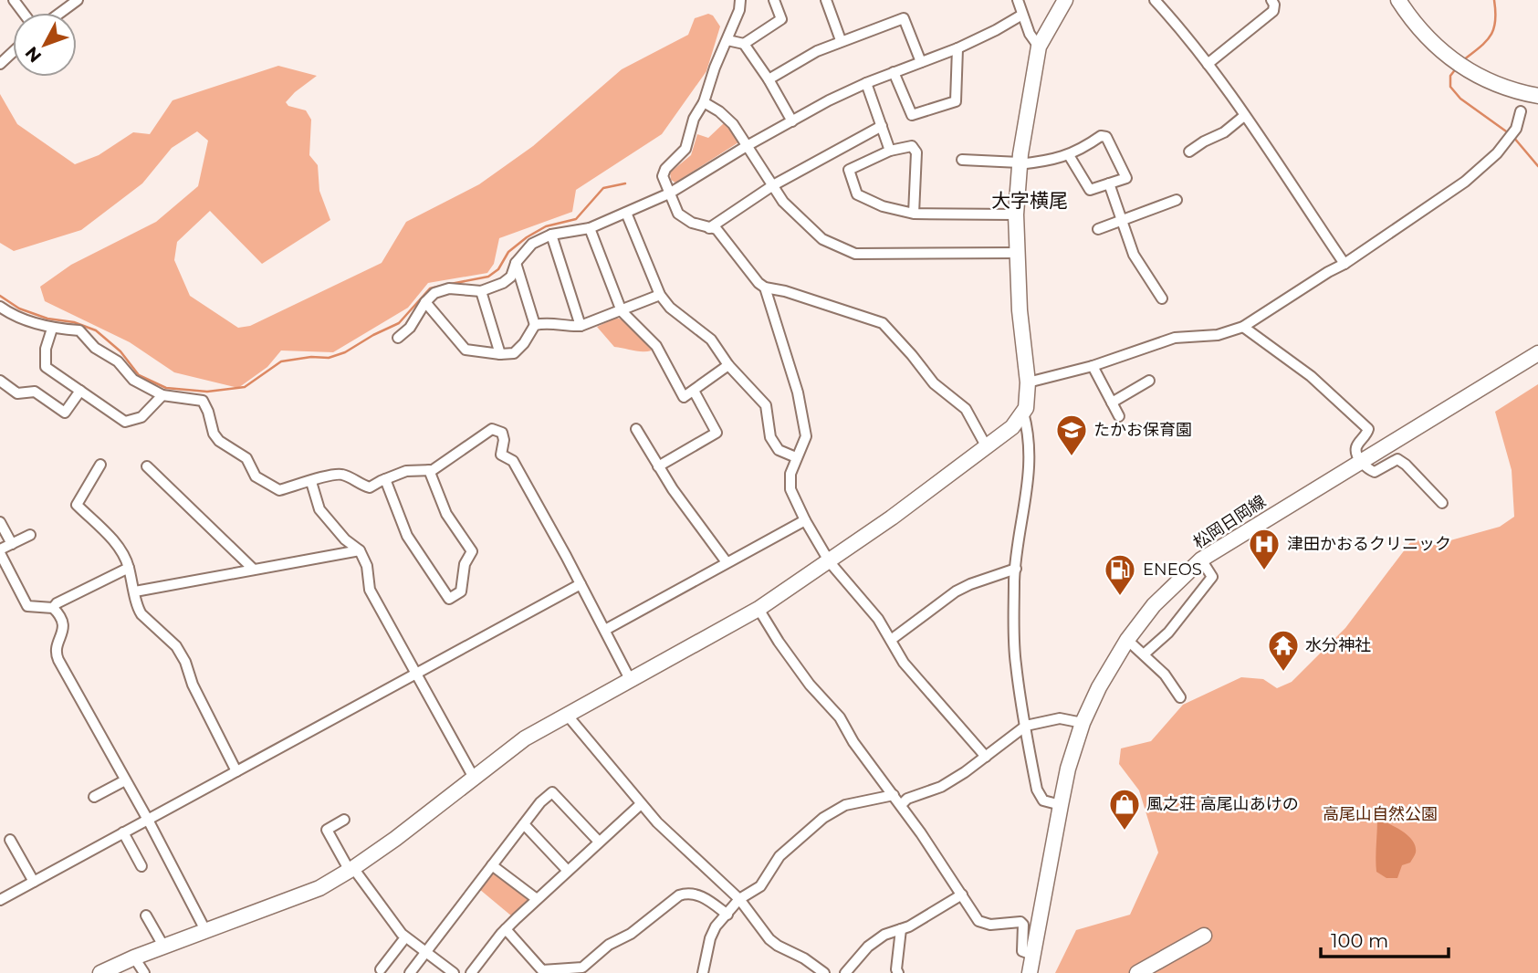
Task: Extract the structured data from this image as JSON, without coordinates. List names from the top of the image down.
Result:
{
  "streets": {
    "street": ["松岡日岡線"]
  },
  "districts": ["大字横尾"],
  "parks": ["高尾山自然公園"],
  "places": {
    "school or university": ["たかお保育園"],
    "hospital": ["津田かおるクリニック"],
    "fuel station": ["ENEOS"],
    "temple": ["水分神社"],
    "shop": ["風之荘 高尾山あけの"]
  },
  "scale_bar": "100 m",
  "north": "bottom left"
}
